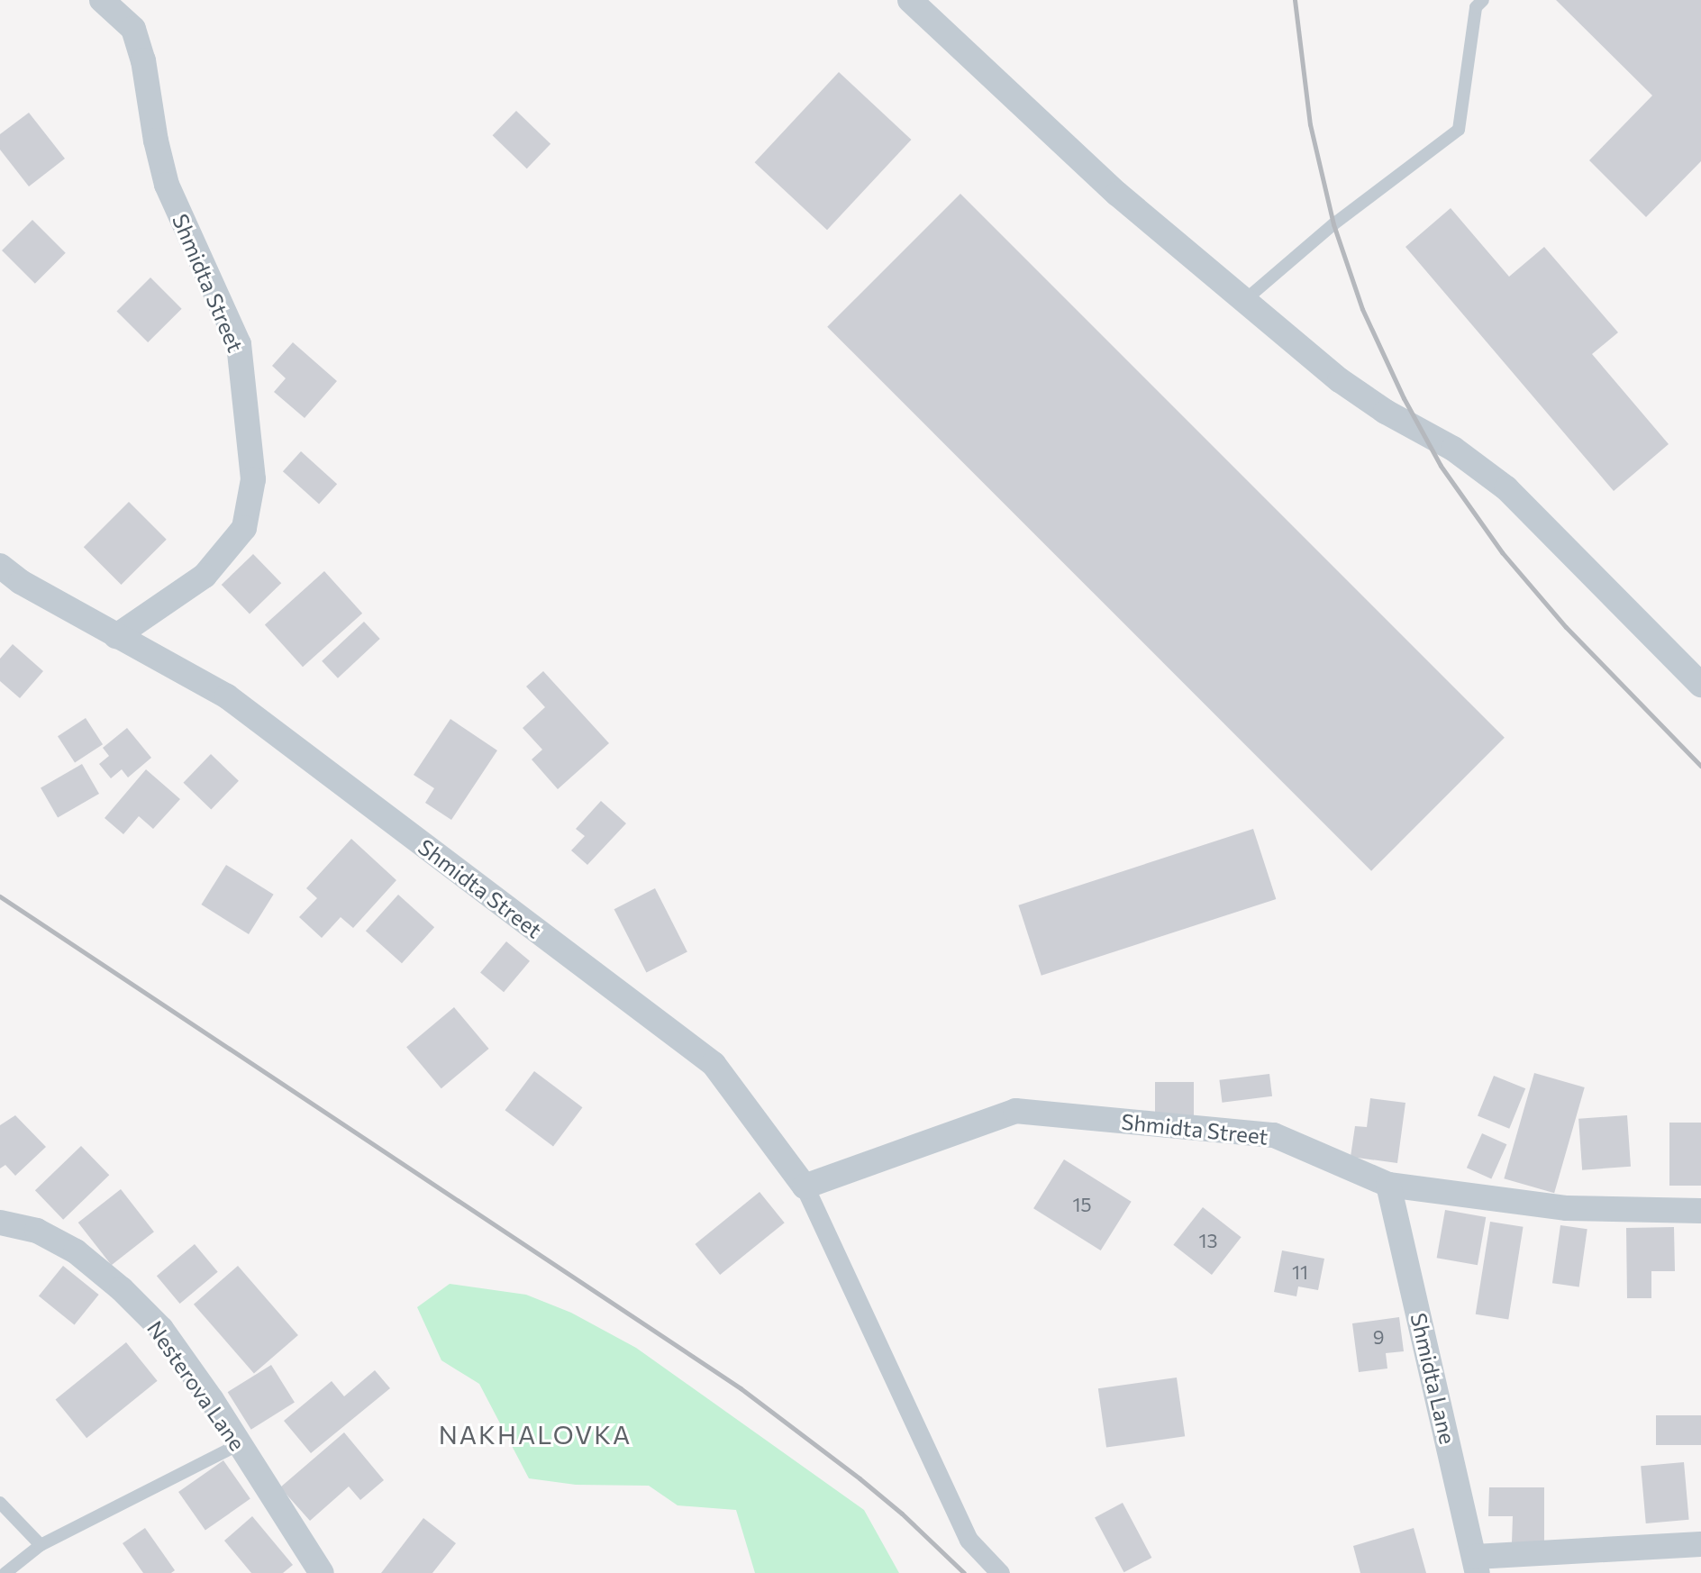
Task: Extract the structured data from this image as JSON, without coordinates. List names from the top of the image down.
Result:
{
  "streets": {
    "street": ["Shmidta Street", "Shmidta Lane", "Nesterova Lane"]
  },
  "crossings": [
    ["Shmidta Street", "Shmidta Lane"]
  ],
  "districts": ["NAKHALOVKA"],
  "house_numbers": [
    "15",
    "13",
    "11",
    "9"
  ]
}
